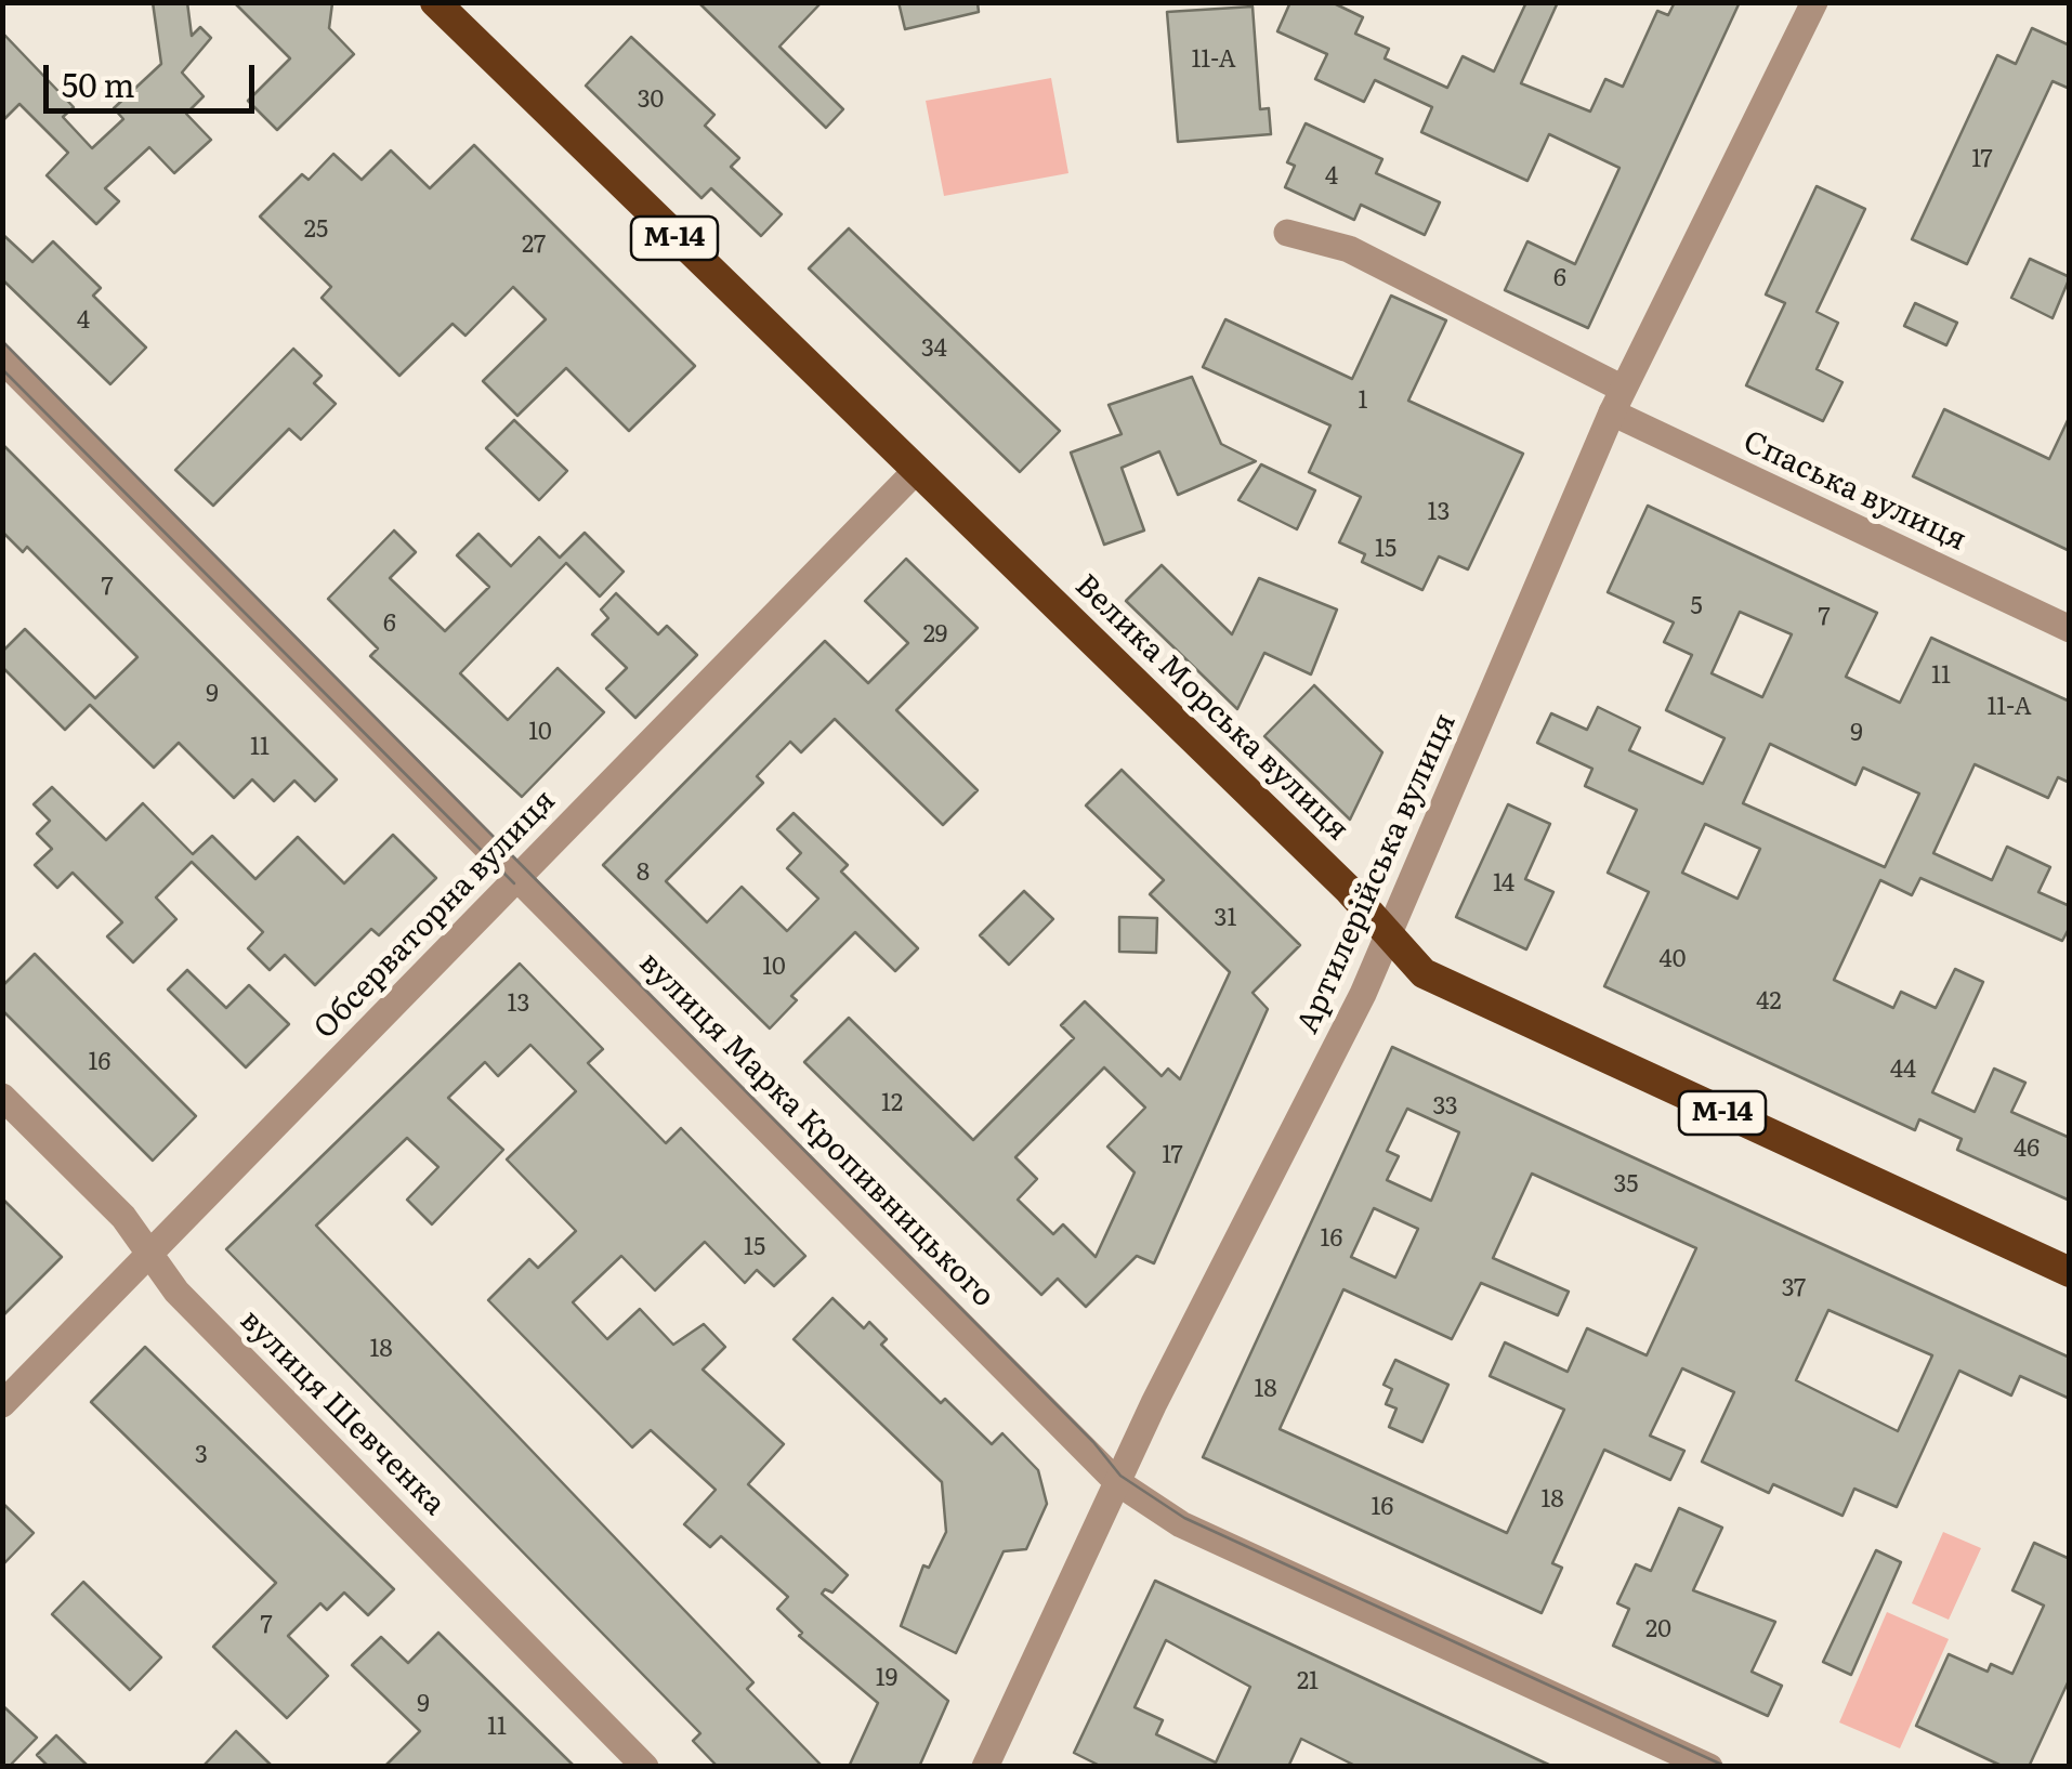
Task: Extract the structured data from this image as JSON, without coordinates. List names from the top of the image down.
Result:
{
  "streets": {
    "highway": ["М-14", "Велика Морська вулиця"],
    "street": [
      "Спаська вулиця",
      "Артилерійська вулиця",
      "Обсерваторна вулиця",
      "вулиця Марка Кропивницького",
      "вулиця Шевченка"
    ]
  },
  "crossings": [
    ["Спаська вулиця", "Артилерійська вулиця"],
    ["Велика Морська вулиця", "Артилерійська вулиця"],
    ["Велика Морська вулиця", "Обсерваторна вулиця"],
    ["Артилерійська вулиця", "вулиця Марка Кропивницького"],
    ["Обсерваторна вулиця", "вулиця Марка Кропивницького"],
    ["Обсерваторна вулиця", "вулиця Шевченка"]
  ],
  "house_numbers": [
    "11-А",
    "30",
    "17",
    "4",
    "25",
    "27",
    "6",
    "4",
    "34",
    "1",
    "13",
    "15",
    "7",
    "5",
    "7",
    "6",
    "29",
    "11",
    "9",
    "11-А",
    "10",
    "9",
    "11",
    "8",
    "14",
    "31",
    "40",
    "10",
    "42",
    "13",
    "16",
    "44",
    "12",
    "33",
    "46",
    "17",
    "35",
    "16",
    "15",
    "37",
    "18",
    "18",
    "3",
    "18",
    "16",
    "7",
    "20",
    "19",
    "21",
    "9",
    "11"
  ],
  "scale_bar": "50 m"
}
